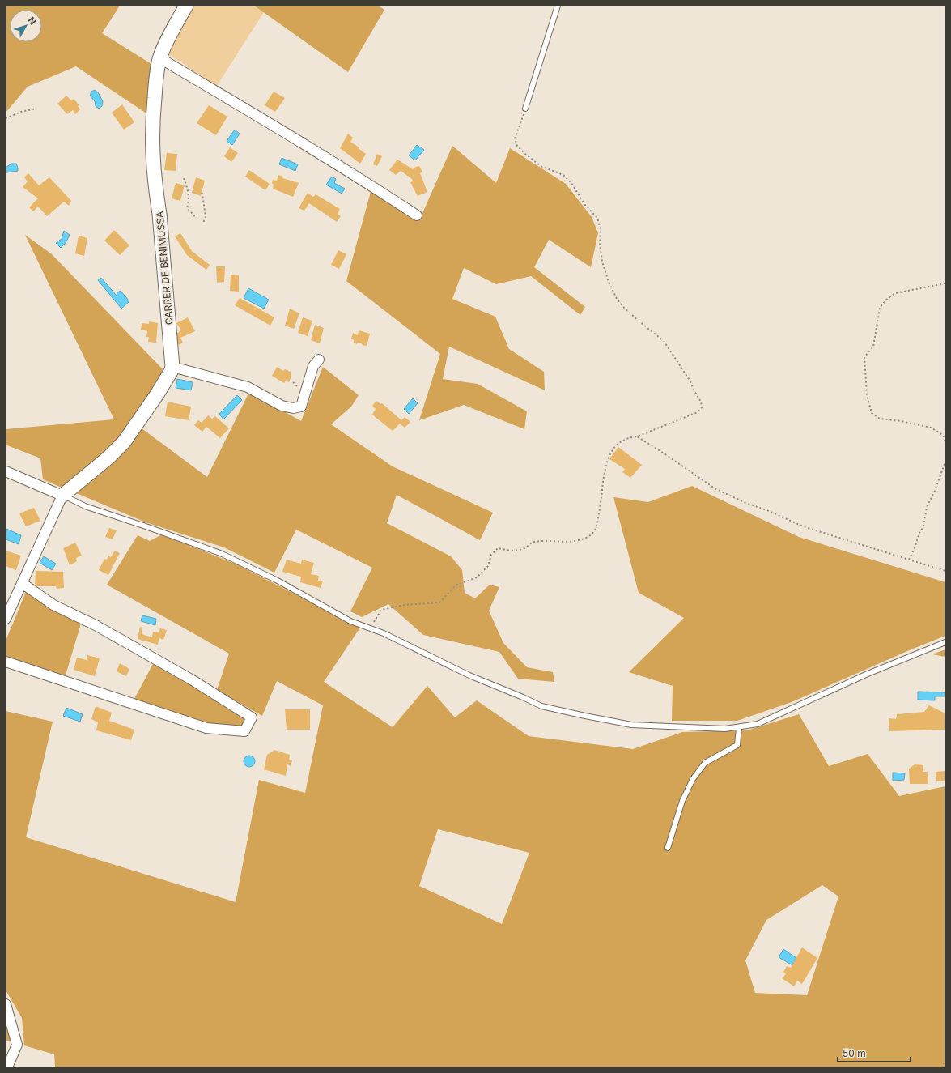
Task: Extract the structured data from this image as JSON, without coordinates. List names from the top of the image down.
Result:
{
  "streets": {
    "street": ["CARRER DE BENIMUSSA"]
  },
  "scale_bar": "50 m",
  "north": "top right"
}
